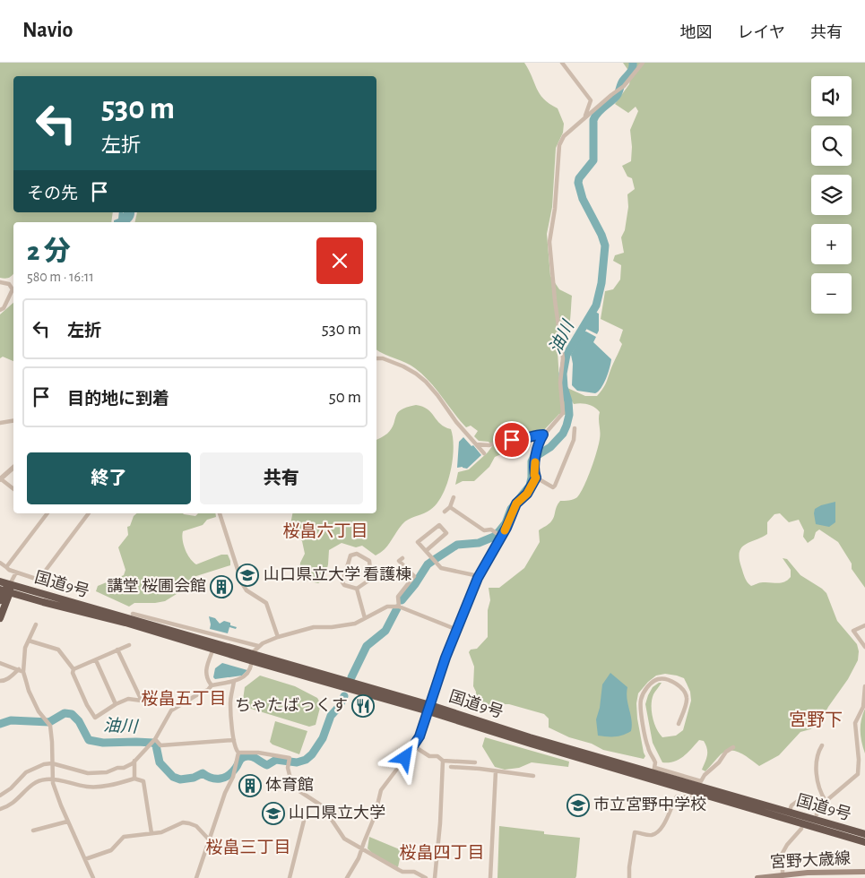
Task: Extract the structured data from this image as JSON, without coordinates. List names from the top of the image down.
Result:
{
  "streets": {
    "highway": ["国道9号"],
    "main road": ["宮野大歳線"]
  },
  "districts": [
    "桜畠六丁目",
    "桜畠五丁目",
    "宮野下",
    "桜畠三丁目",
    "桜畠四丁目"
  ],
  "water": ["油川"],
  "places": {
    "school or university": ["山口県立大学 看護棟", "市立宮野中学校", "山口県立大学"],
    "building": ["講堂 桜圃会館", "体育館"],
    "restaurant": ["ちゃたばっくす"]
  },
  "page": {
    "header": "Navio",
    "nav": ["地図", "レイヤ", "共有"],
    "map_buttons": ["+", "−"],
    "turn": ["530 m", "左折"],
    "then": "その先",
    "heading": ["2 分", "580 m · 16:11"],
    "list": [
      {
        "name": "左折",
        "value": "530 m"
      },
      {
        "name": "目的地に到着",
        "value": "50 m"
      }
    ],
    "buttons": ["終了", "共有"]
  }
}
